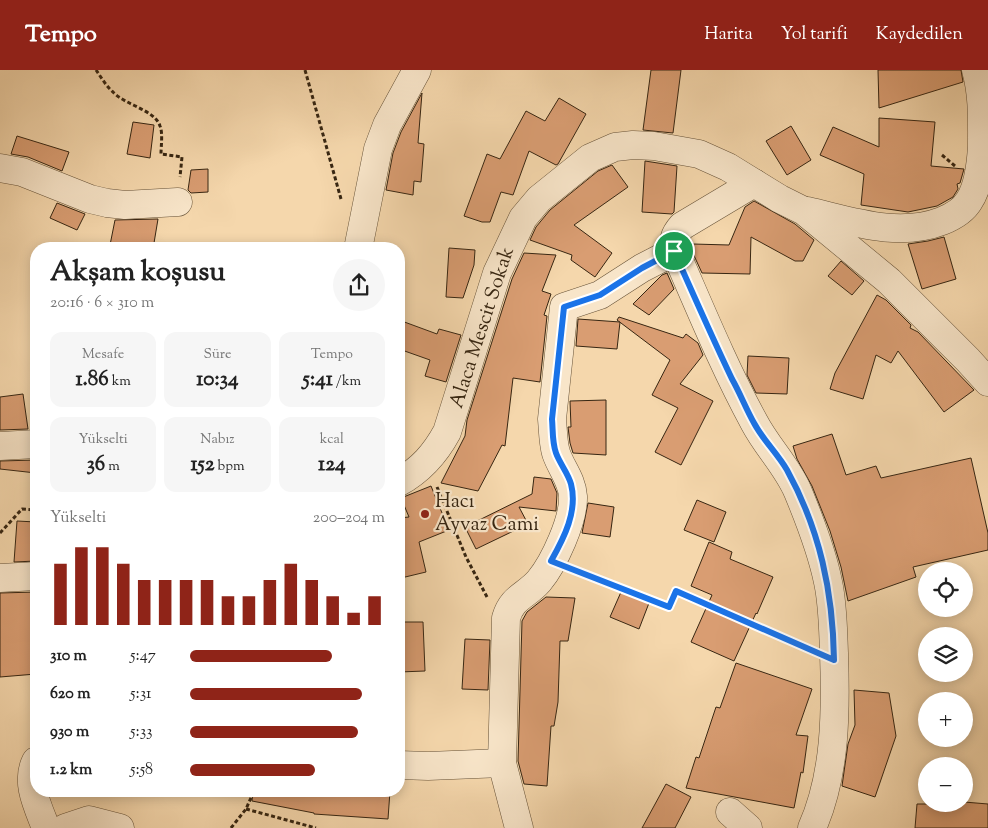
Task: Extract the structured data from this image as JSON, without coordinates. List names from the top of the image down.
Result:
{
  "streets": {
    "street": ["Alaca Mescit Sokak"]
  },
  "places": ["Hacı Ayvaz Cami"],
  "page": {
    "header": "Tempo",
    "nav": ["Harita", "Yol tarifi", "Kaydedilen"],
    "heading": ["Akşam koşusu", "20:16 · 6 × 310 m"],
    "stats": [
      ["Mesafe", "1.86 km"],
      ["Süre", "10:34"],
      ["Tempo", "5:41 /km"],
      ["Yükselti", "36 m"],
      ["Nabız", "152 bpm"],
      ["kcal", "124"]
    ],
    "chart": ["Yükselti", "200–204 m"],
    "map_buttons": ["+", "−"],
    "list": [
      {
        "name": "310 m",
        "note": "5:47"
      },
      {
        "name": "620 m",
        "note": "5:31"
      },
      {
        "name": "930 m",
        "note": "5:33"
      },
      {
        "name": "1.2 km",
        "note": "5:58"
      }
    ]
  }
}
